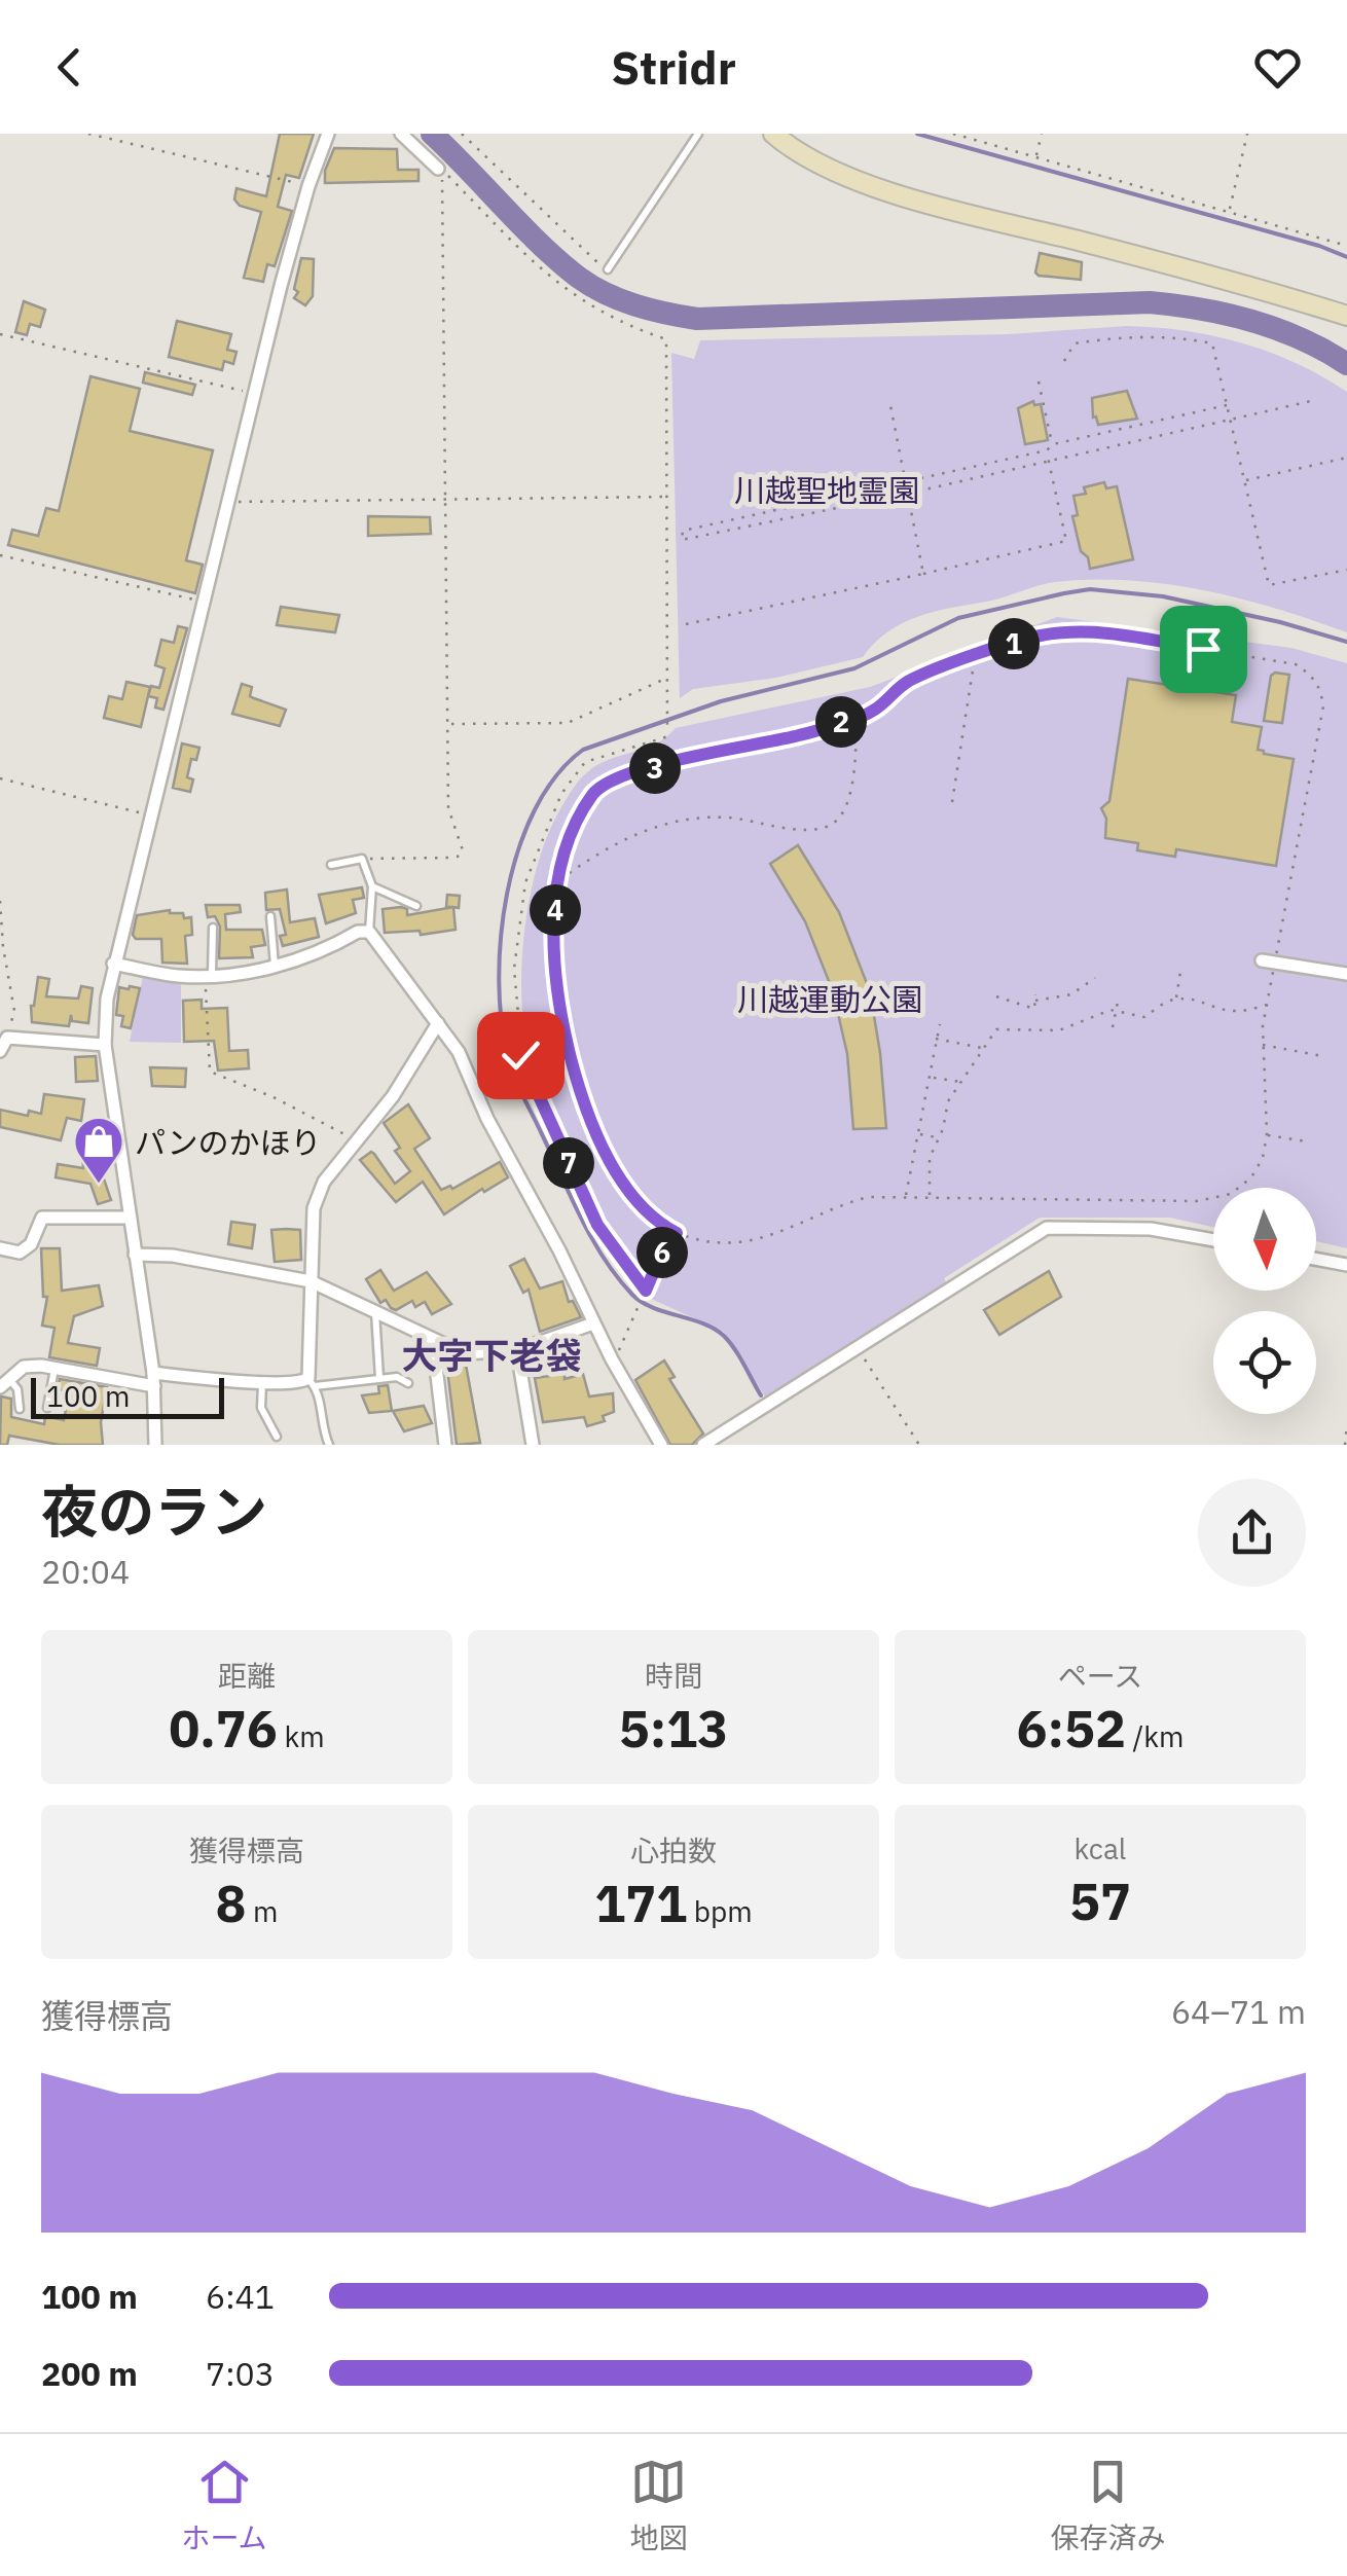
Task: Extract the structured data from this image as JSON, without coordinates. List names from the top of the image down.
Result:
{
  "districts": ["大字下老袋"],
  "parks": ["川越聖地霊園", "川越運動公園"],
  "places": {
    "shop": ["パンのかほり"]
  },
  "scale_bar": "100 m",
  "north": "bottom",
  "page": {
    "header": "Stridr",
    "pins": [
      "1",
      "2",
      "3",
      "4",
      "7",
      "6"
    ],
    "scale": "100 m",
    "heading": ["夜のラン", "20:04"],
    "stats": [
      ["距離", "0.76 km"],
      ["時間", "5:13"],
      ["ペース", "6:52 /km"],
      ["獲得標高", "8 m"],
      ["心拍数", "171 bpm"],
      ["kcal", "57"]
    ],
    "chart": ["獲得標高", "64–71 m"],
    "list": [
      {
        "name": "100 m",
        "note": "6:41"
      },
      {
        "name": "200 m",
        "note": "7:03"
      }
    ],
    "tabs": ["ホーム", "地図", "保存済み"]
  }
}
